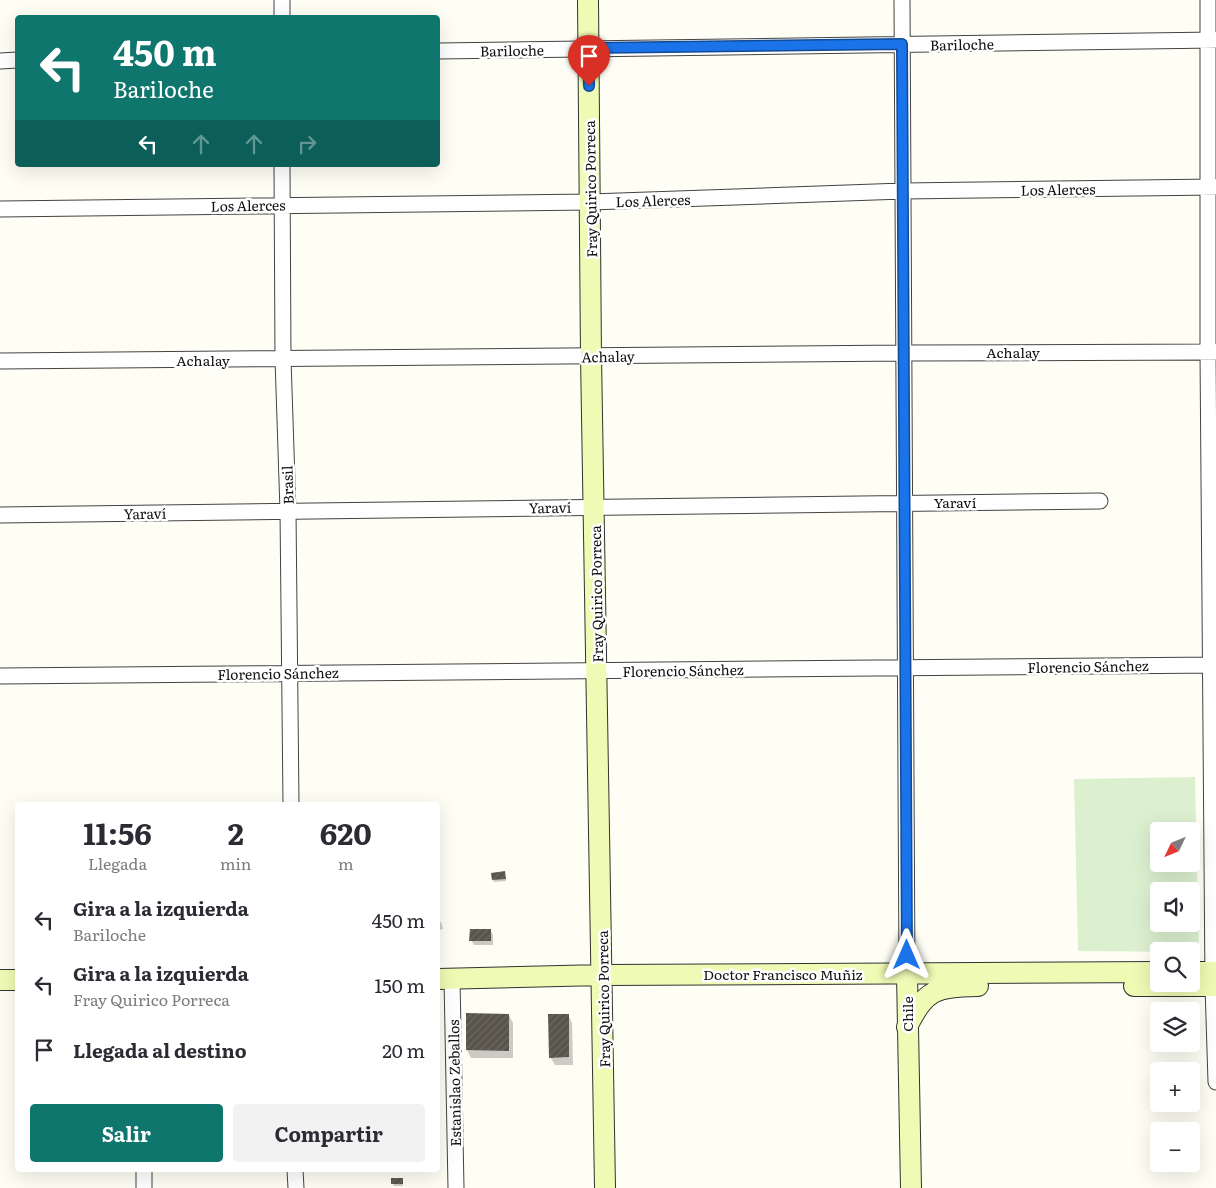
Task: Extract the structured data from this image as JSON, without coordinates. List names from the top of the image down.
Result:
{
  "streets": {
    "main road": ["Fray Quirico Porreca", "Doctor Francisco Muñiz", "Chile"],
    "street": [
      "Bariloche",
      "Los Alerces",
      "Achalay",
      "Brasil",
      "Yaraví",
      "Florencio Sánchez",
      "Estanislao Zeballos"
    ]
  },
  "crossings": [
    ["Bariloche", "Fray Quirico Porreca"],
    ["Bariloche", "Chile"],
    ["Fray Quirico Porreca", "Los Alerces"],
    ["Fray Quirico Porreca", "Achalay"],
    ["Fray Quirico Porreca", "Yaraví"],
    ["Fray Quirico Porreca", "Florencio Sánchez"],
    ["Fray Quirico Porreca", "Doctor Francisco Muñiz"],
    ["Los Alerces", "Brasil"],
    ["Los Alerces", "Chile"],
    ["Achalay", "Brasil"],
    ["Achalay", "Chile"],
    ["Brasil", "Yaraví"],
    ["Brasil", "Florencio Sánchez"],
    ["Yaraví", "Chile"],
    ["Florencio Sánchez", "Chile"],
    ["Doctor Francisco Muñiz", "Chile"],
    ["Doctor Francisco Muñiz", "Estanislao Zeballos"]
  ],
  "north": "bottom left",
  "page": {
    "turn": ["450 m", "Bariloche"],
    "eta": [
      "11:56",
      "Llegada",
      "2",
      "min",
      "620",
      "m"
    ],
    "map_buttons": ["+", "−"],
    "list": [
      {
        "name": "Gira a la izquierda",
        "note": "Bariloche",
        "value": "450 m"
      },
      {
        "name": "Gira a la izquierda",
        "note": "Fray Quirico Porreca",
        "value": "150 m"
      },
      {
        "name": "Llegada al destino",
        "value": "20 m"
      }
    ],
    "buttons": ["Salir", "Compartir"]
  }
}
